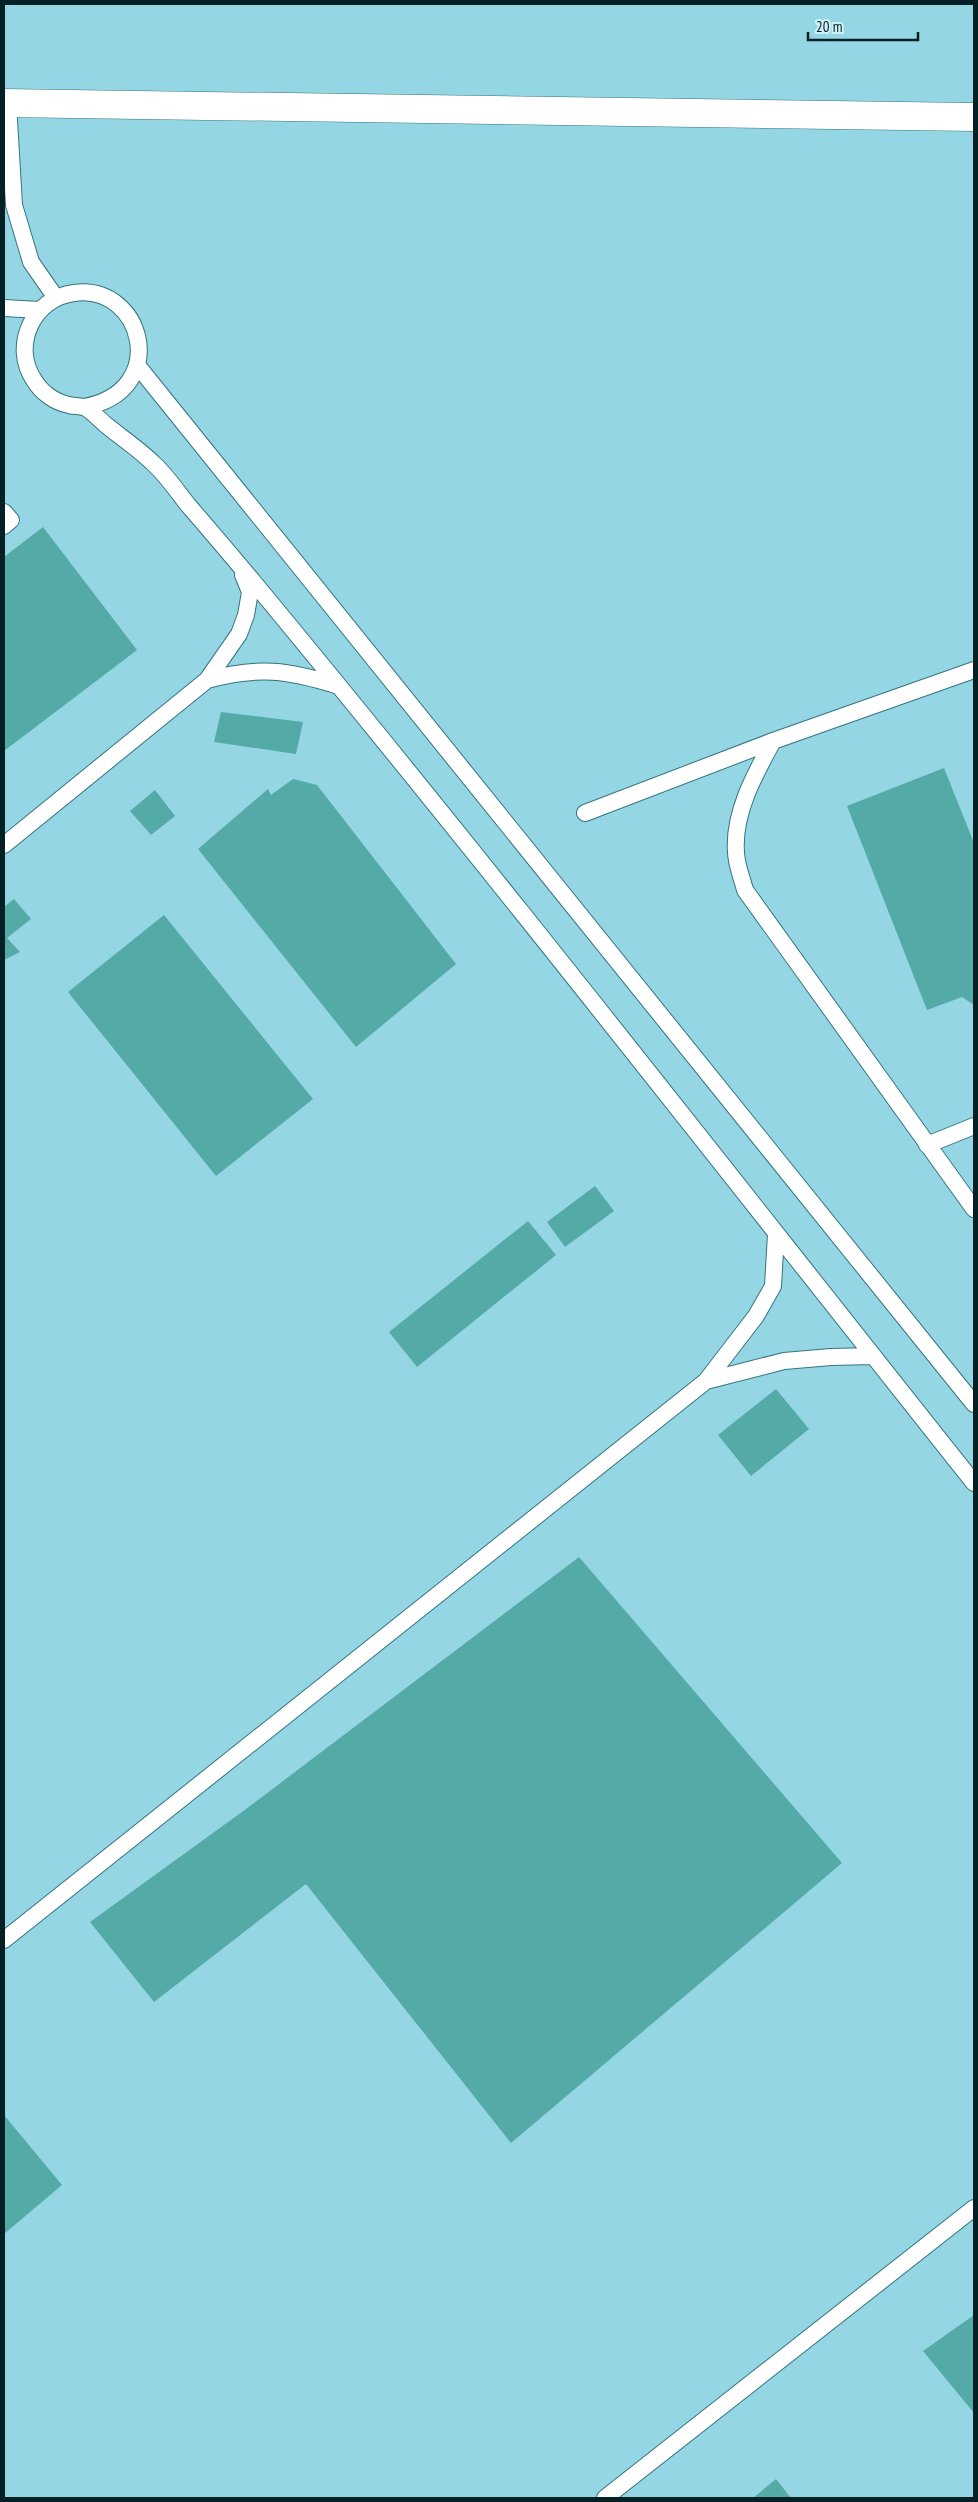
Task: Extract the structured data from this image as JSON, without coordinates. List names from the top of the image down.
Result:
{
  "scale_bar": "20 m"
}
